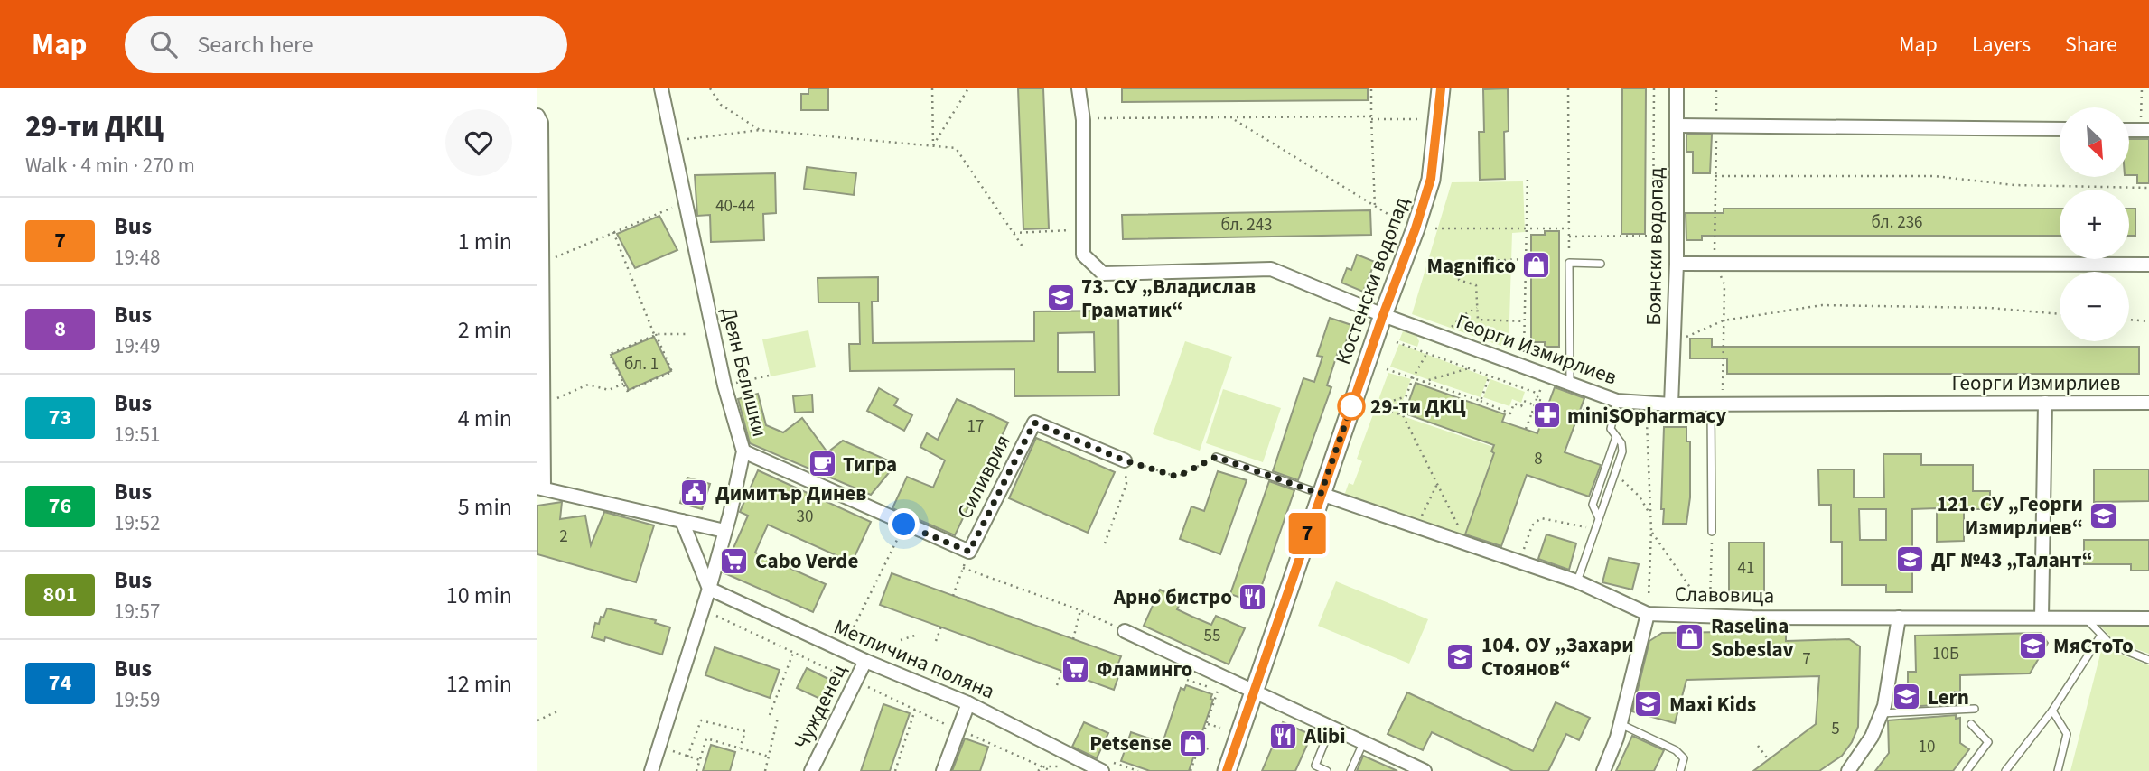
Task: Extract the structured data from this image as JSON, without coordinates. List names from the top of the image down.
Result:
{
  "streets": {
    "street": [
      "Боянски водопад",
      "Костенски водопад",
      "Георги Измирлиев",
      "Деян Белишки",
      "Силиврия",
      "Славовица",
      "Метличина поляна",
      "Чужденец"
    ]
  },
  "crossings": [
    ["Боянски водопад", "Георги Измирлиев"],
    ["Костенски водопад", "Георги Измирлиев"],
    ["Костенски водопад", "Славовица"],
    ["Деян Белишки", "Силиврия"],
    ["Деян Белишки", "Метличина поляна"],
    ["Метличина поляна", "Чужденец"]
  ],
  "places": {
    "shop": ["Magnifico", "Raselina Sobeslav", "Petsense"],
    "school or university": [
      "73. СУ „Владислав Граматик“",
      "121. СУ „Георги Измирлиев“",
      "ДГ №43 „Талант“",
      "МяСтоТо",
      "104. ОУ „Захари Стоянов“",
      "Lern",
      "Maxi Kids"
    ],
    "other": ["29-ти ДКЦ"],
    "pharmacy": ["miniSOpharmacy"],
    "cafe": ["Тигра"],
    "public building": ["Димитър Динев"],
    "supermarket": ["Cabo Verde", "Фламинго"],
    "restaurant": ["Арно бистро", "Alibi"]
  },
  "lines": ["bus line 7"],
  "house_numbers": [
    "40-44",
    "бл. 236",
    "бл. 243",
    "бл. 1",
    "17",
    "8",
    "30",
    "2",
    "41",
    "55",
    "10Б",
    "7",
    "5",
    "10"
  ],
  "north": "bottom right",
  "page": {
    "header": "Map",
    "search": "Search here",
    "nav": ["Map", "Layers", "Share"],
    "heading": ["29-ти ДКЦ", "Walk · 4 min · 270 m"],
    "on_map": "7",
    "map_buttons": ["+", "−"],
    "list": [
      {
        "mark": "7",
        "name": "Bus",
        "note": "19:48",
        "value": "1 min"
      },
      {
        "mark": "8",
        "name": "Bus",
        "note": "19:49",
        "value": "2 min"
      },
      {
        "mark": "73",
        "name": "Bus",
        "note": "19:51",
        "value": "4 min"
      },
      {
        "mark": "76",
        "name": "Bus",
        "note": "19:52",
        "value": "5 min"
      },
      {
        "mark": "801",
        "name": "Bus",
        "note": "19:57",
        "value": "10 min"
      },
      {
        "mark": "74",
        "name": "Bus",
        "note": "19:59",
        "value": "12 min"
      }
    ]
  }
}
